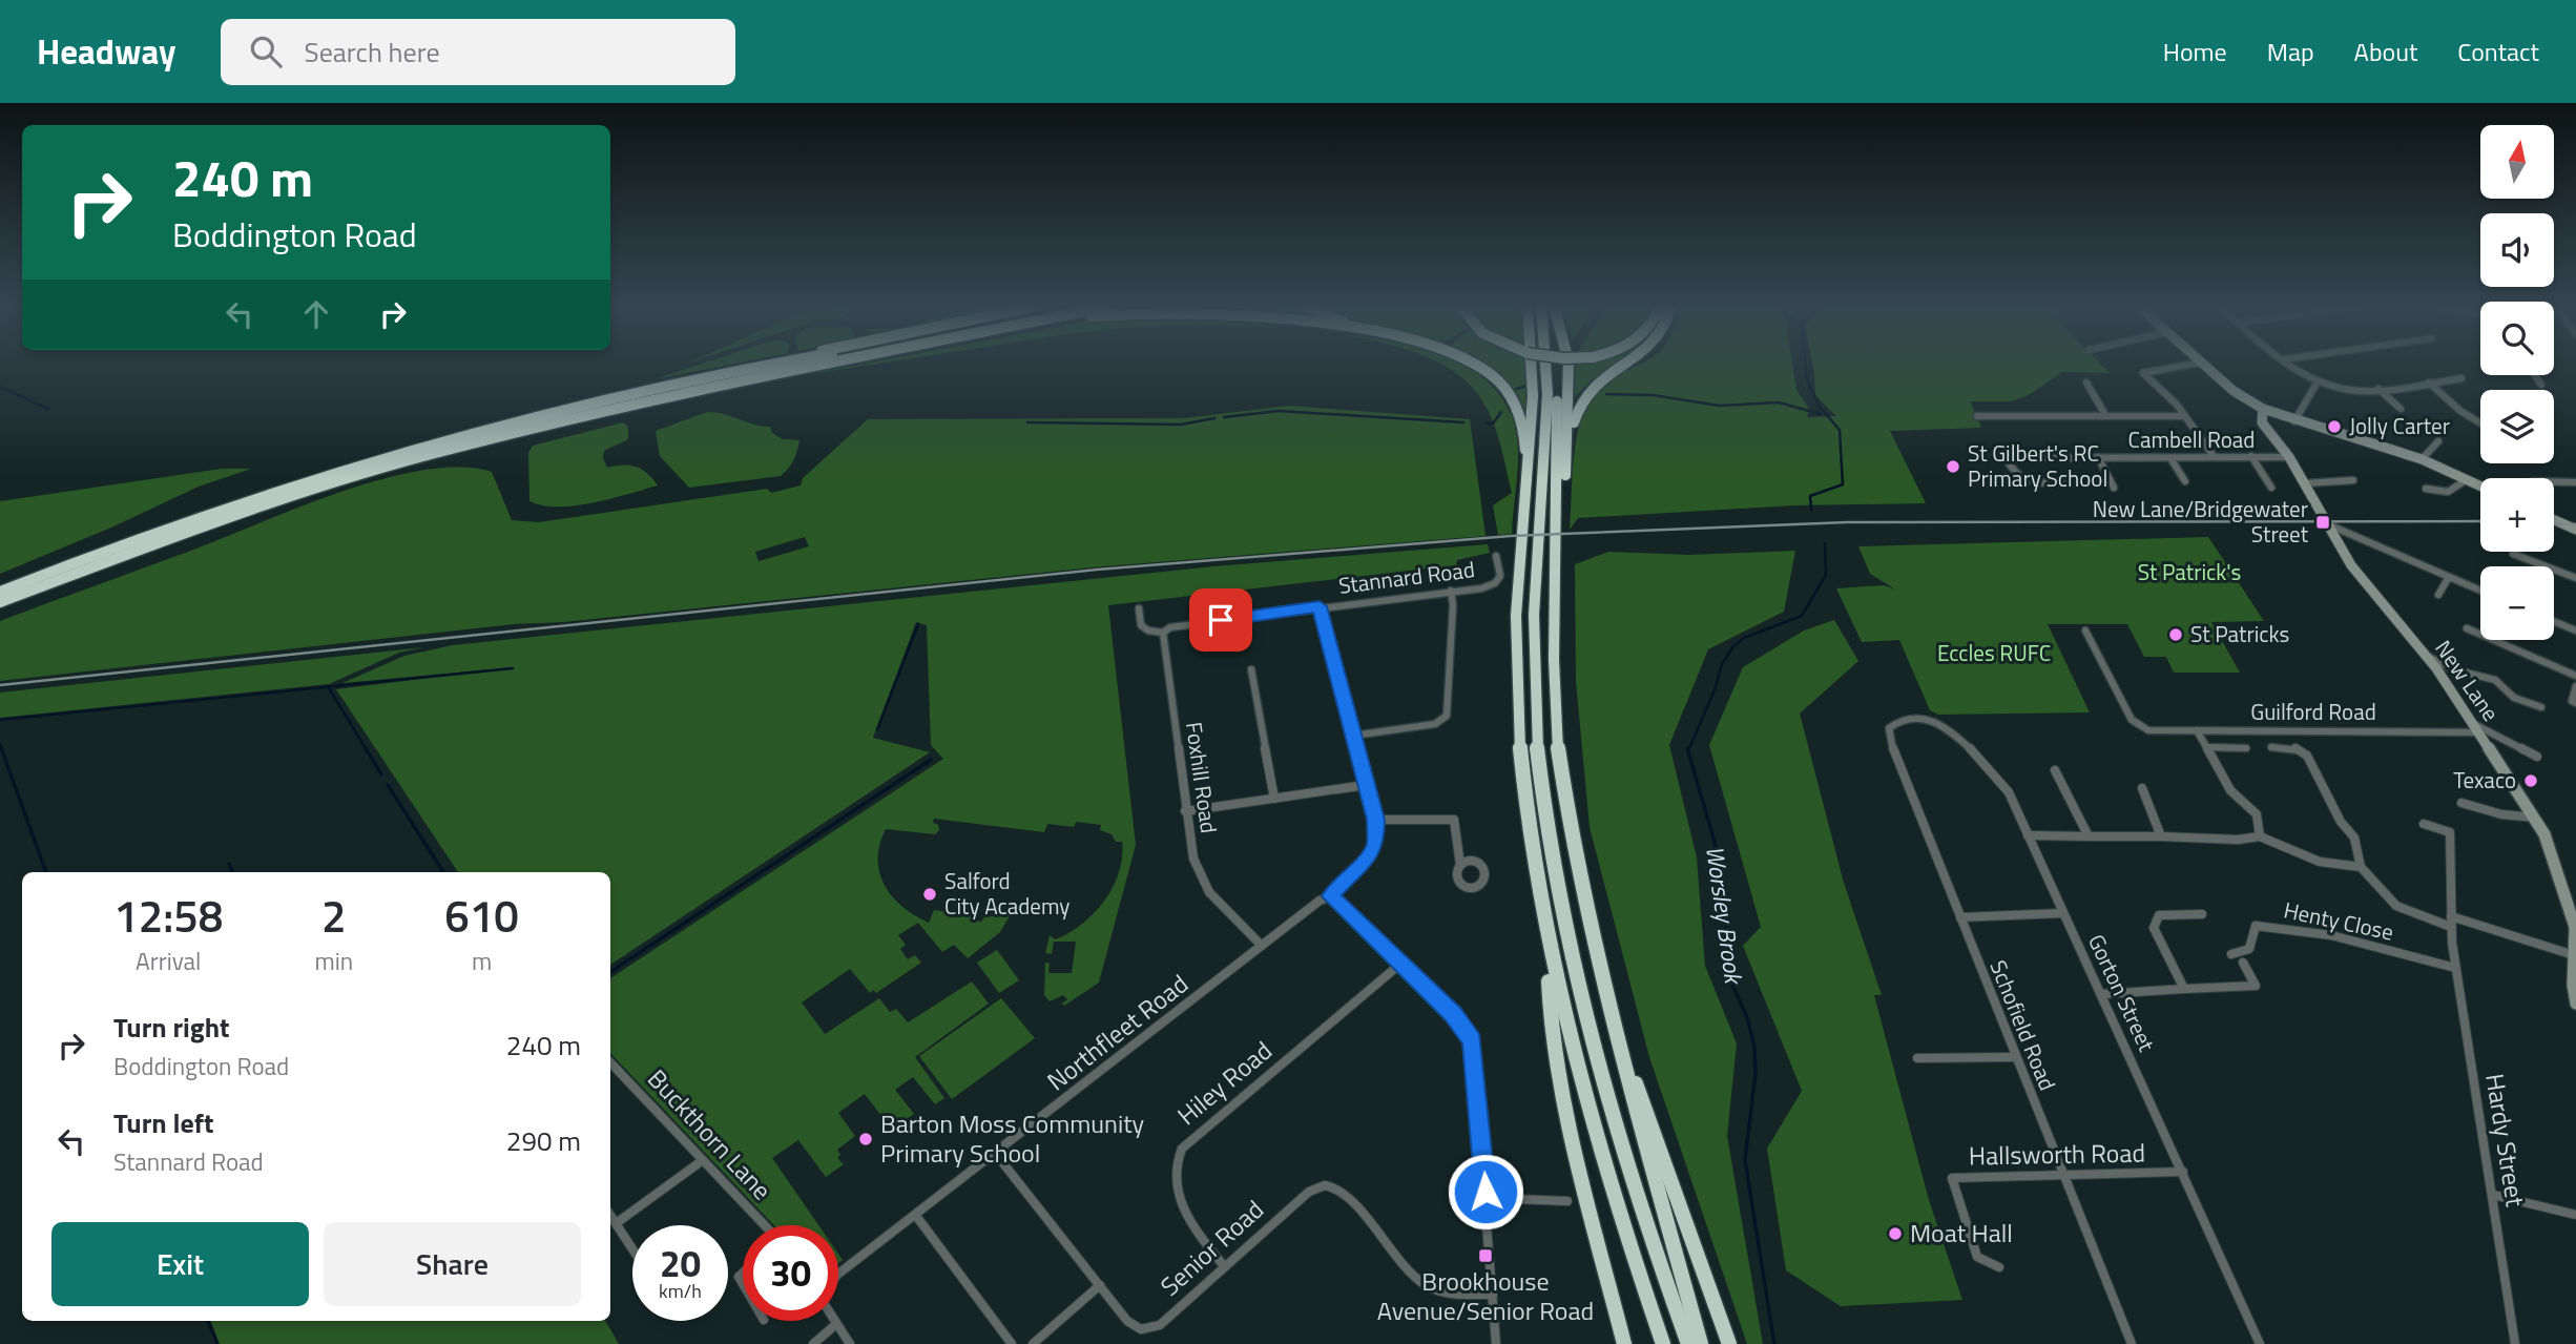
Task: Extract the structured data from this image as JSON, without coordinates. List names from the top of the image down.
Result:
{
  "streets": {
    "street": [
      "Cambell Road",
      "Stannard Road",
      "New Lane",
      "Guilford Road",
      "Foxhill Road",
      "Henty Close",
      "Gorton Street",
      "Schofield Road",
      "Northfleet Road",
      "Hiley Road",
      "Buckthorn Lane",
      "Hardy Street",
      "Hallsworth Road",
      "Senior Road"
    ]
  },
  "crossings": [
    ["Cambell Road", "New Lane"],
    ["Stannard Road", "Foxhill Road"],
    ["New Lane", "Guilford Road"],
    ["Foxhill Road", "Northfleet Road"],
    ["Henty Close", "Hardy Street"],
    ["Gorton Street", "Schofield Road"],
    ["Gorton Street", "Hallsworth Road"],
    ["Schofield Road", "Hallsworth Road"],
    ["Northfleet Road", "Senior Road"],
    ["Hiley Road", "Senior Road"]
  ],
  "water": ["Worsley Brook"],
  "parks": ["St Patrick's", "Eccles RUFC"],
  "places": {
    "other": [
      "Jolly Carter",
      "St Gilbert's RC Primary School",
      "St Patricks",
      "Texaco",
      "Salford City Academy",
      "Barton Moss Community Primary School",
      "Moat Hall"
    ],
    "transit": ["New Lane/Bridgewater Street", "Brookhouse Avenue/Senior Road"]
  },
  "north": "top",
  "page": {
    "header": "Headway",
    "search": "Search here",
    "nav": [
      "Home",
      "Map",
      "About",
      "Contact"
    ],
    "map_buttons": ["+", "−"],
    "turn": ["240 m", "Boddington Road"],
    "eta": [
      "12:58",
      "Arrival",
      "2",
      "min",
      "610",
      "m"
    ],
    "list": [
      {
        "name": "Turn right",
        "note": "Boddington Road",
        "value": "240 m"
      },
      {
        "name": "Turn left",
        "note": "Stannard Road",
        "value": "290 m"
      }
    ],
    "buttons": ["Exit", "Share"],
    "speed": "20 km/h",
    "limit": "30"
  }
}
